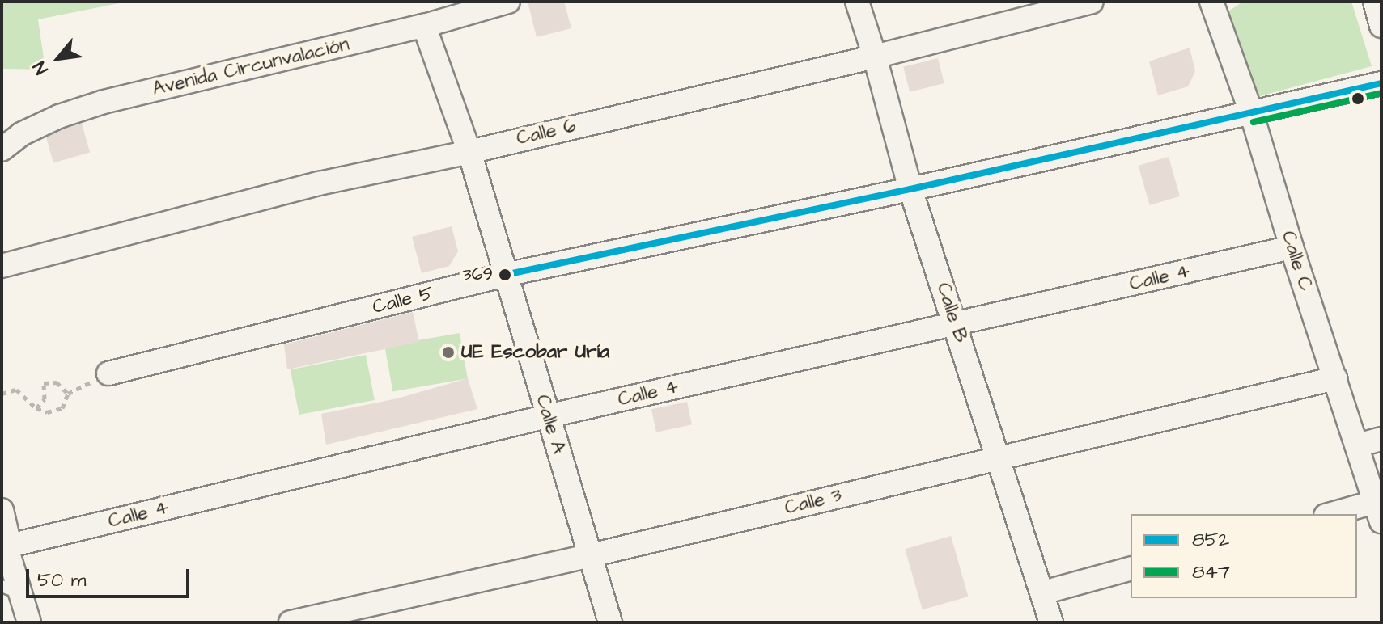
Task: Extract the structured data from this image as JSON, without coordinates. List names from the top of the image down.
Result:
{
  "streets": {
    "street": [
      "Avenida Circunvalación",
      "Calle 6",
      "Calle C",
      "Calle 4",
      "Calle 5",
      "Calle B",
      "Calle A",
      "Calle 3"
    ]
  },
  "crossings": [
    ["Avenida Circunvalación", "Calle A"],
    ["Calle 6", "Calle B"],
    ["Calle 6", "Calle A"],
    ["Calle C", "Calle 4"],
    ["Calle C", "Calle 5"],
    ["Calle C", "Calle 3"],
    ["Calle 4", "Calle B"],
    ["Calle 4", "Calle A"],
    ["Calle 5", "Calle B"],
    ["Calle 5", "Calle A"],
    ["Calle B", "Calle 3"],
    ["Calle A", "Calle 3"]
  ],
  "places": ["369", "UE Escobar Uría"],
  "lines": ["transit line 852", "transit line 847"],
  "legend": ["852", "847"],
  "scale_bar": "50 m",
  "north": "bottom left"
}
